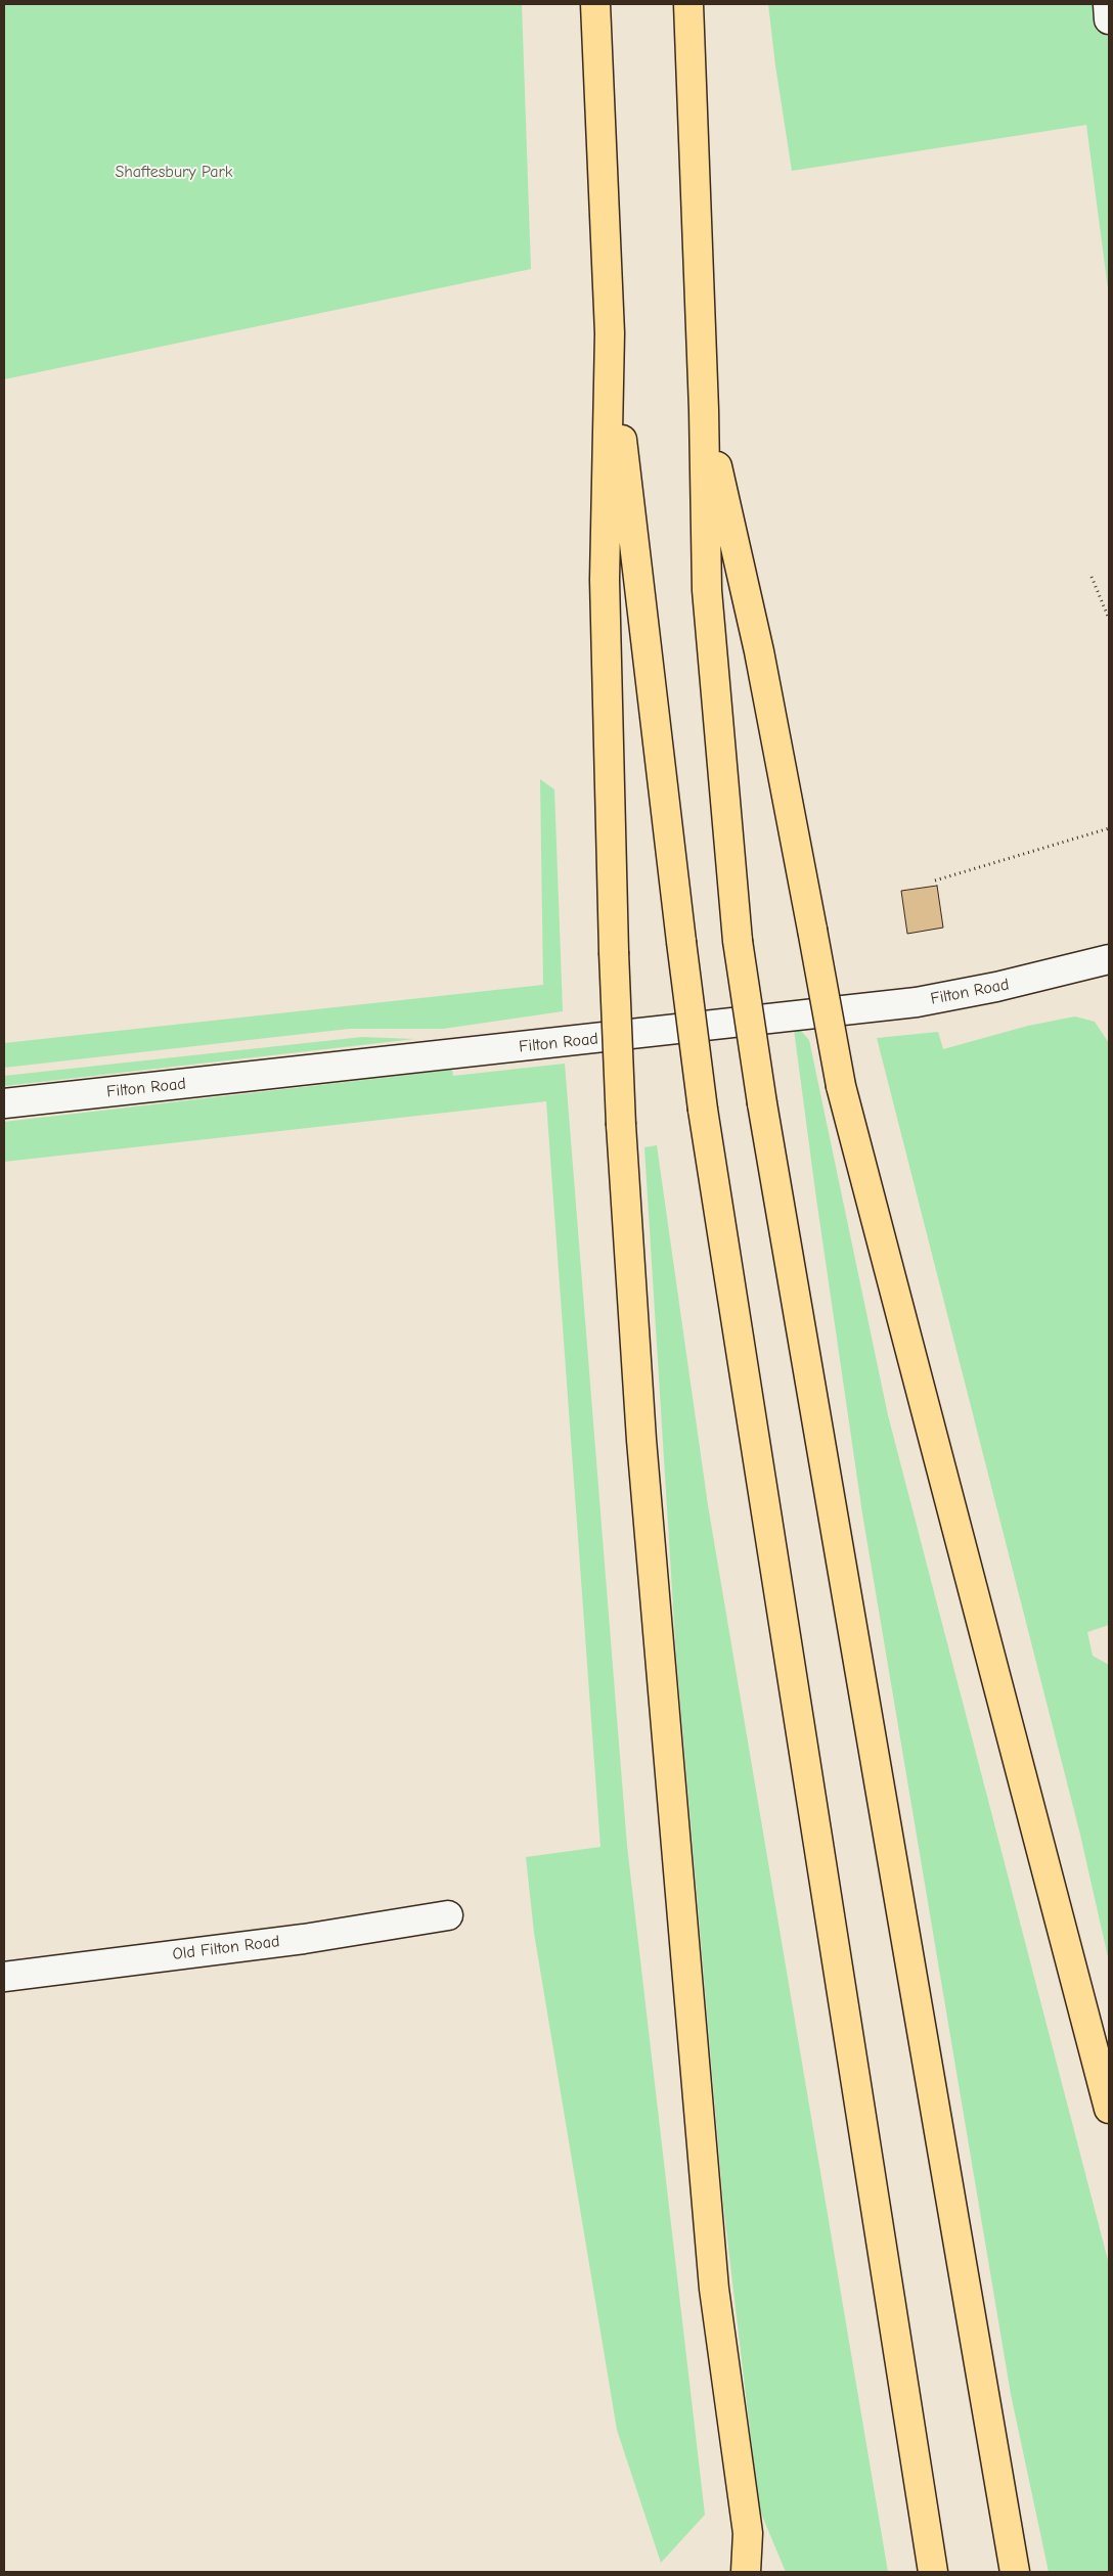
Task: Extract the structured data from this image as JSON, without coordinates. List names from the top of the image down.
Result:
{
  "streets": {
    "street": ["Filton Road", "Old Filton Road"]
  },
  "parks": ["Shaftesbury Park"]
}
